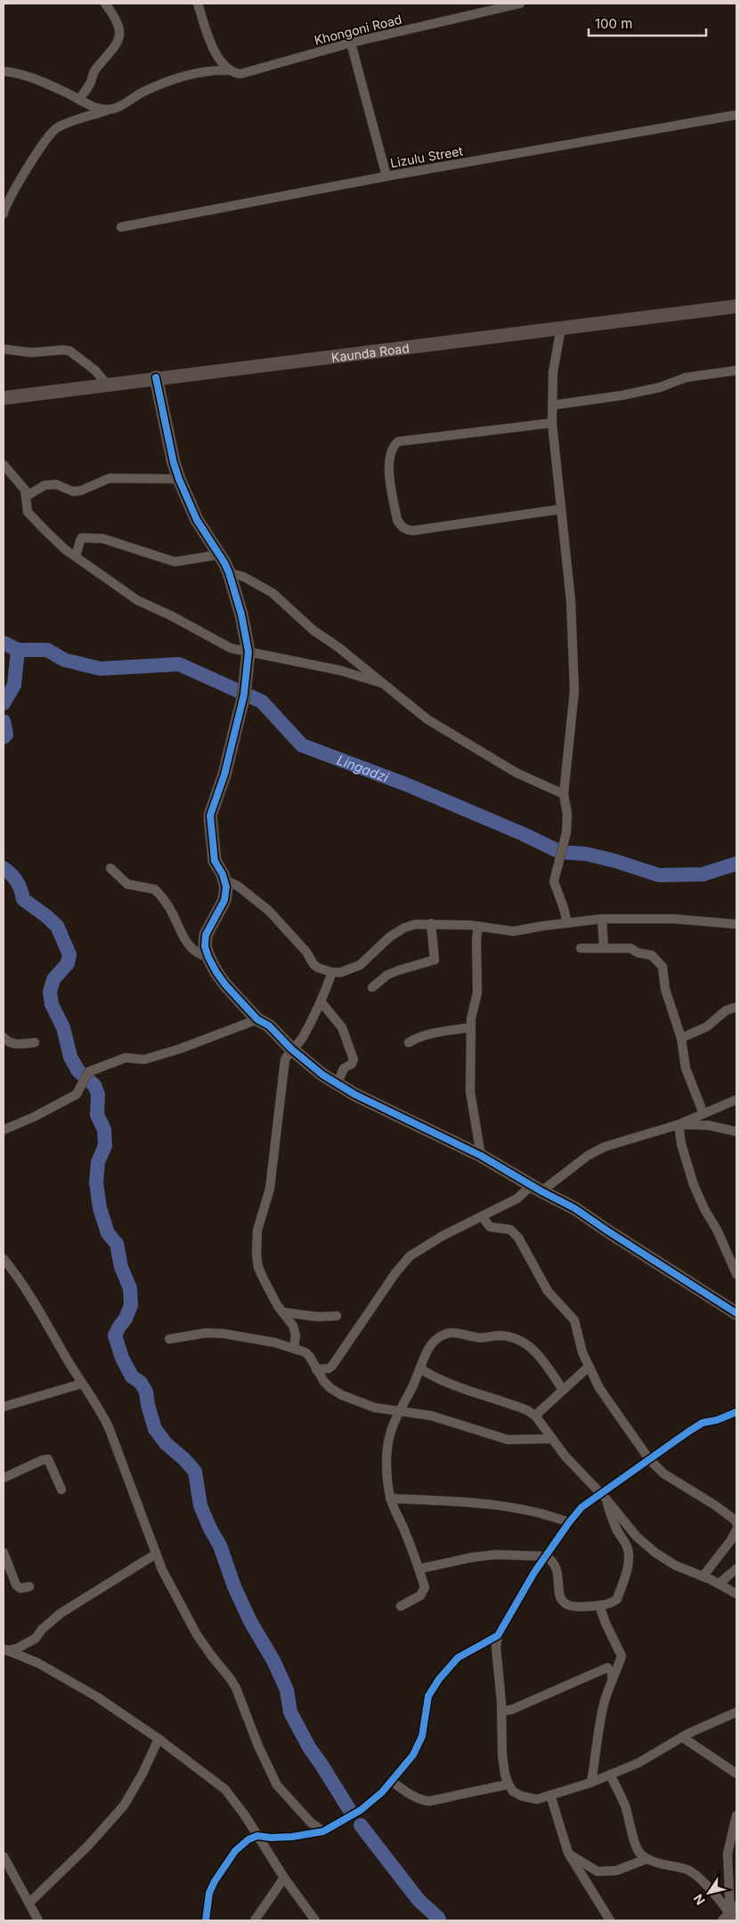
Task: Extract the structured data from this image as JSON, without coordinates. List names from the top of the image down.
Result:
{
  "streets": {
    "street": ["Khongoni Road", "Lizulu Street", "Kaunda Road"]
  },
  "water": ["Lingadzi"],
  "scale_bar": "100 m",
  "north": "bottom left"
}
